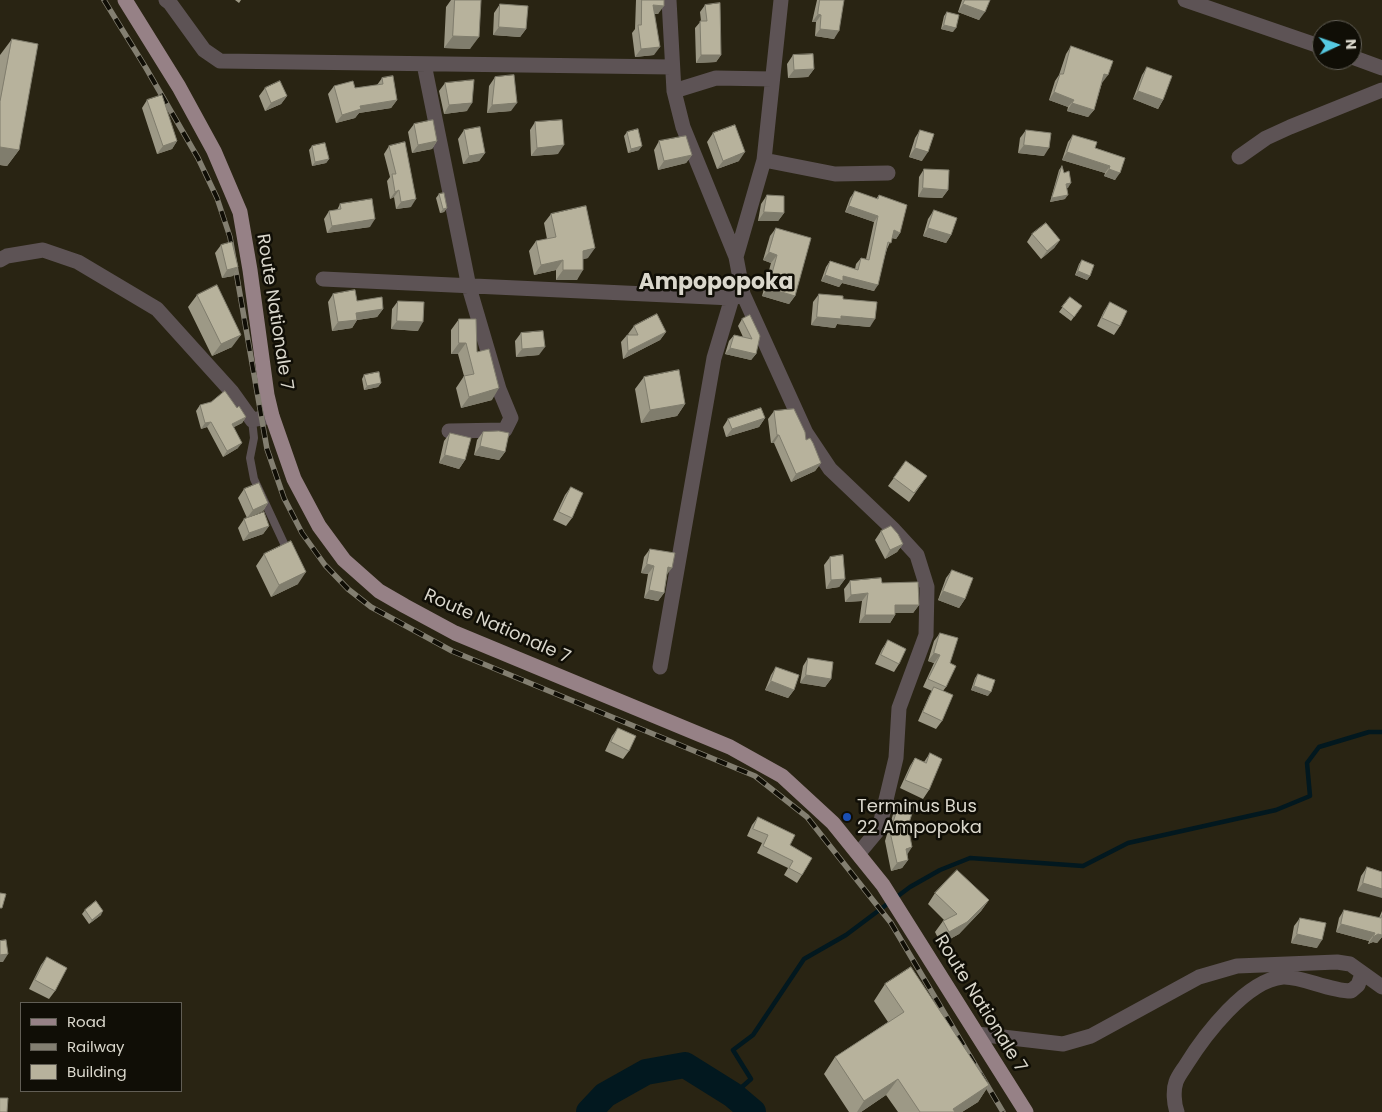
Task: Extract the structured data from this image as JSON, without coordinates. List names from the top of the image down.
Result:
{
  "streets": {
    "main road": ["Route Nationale 7"]
  },
  "districts": ["Ampopopoka"],
  "places": ["Terminus Bus 22 Ampopoka"],
  "legend": ["Road", "Railway", "Building"],
  "north": "right"
}
